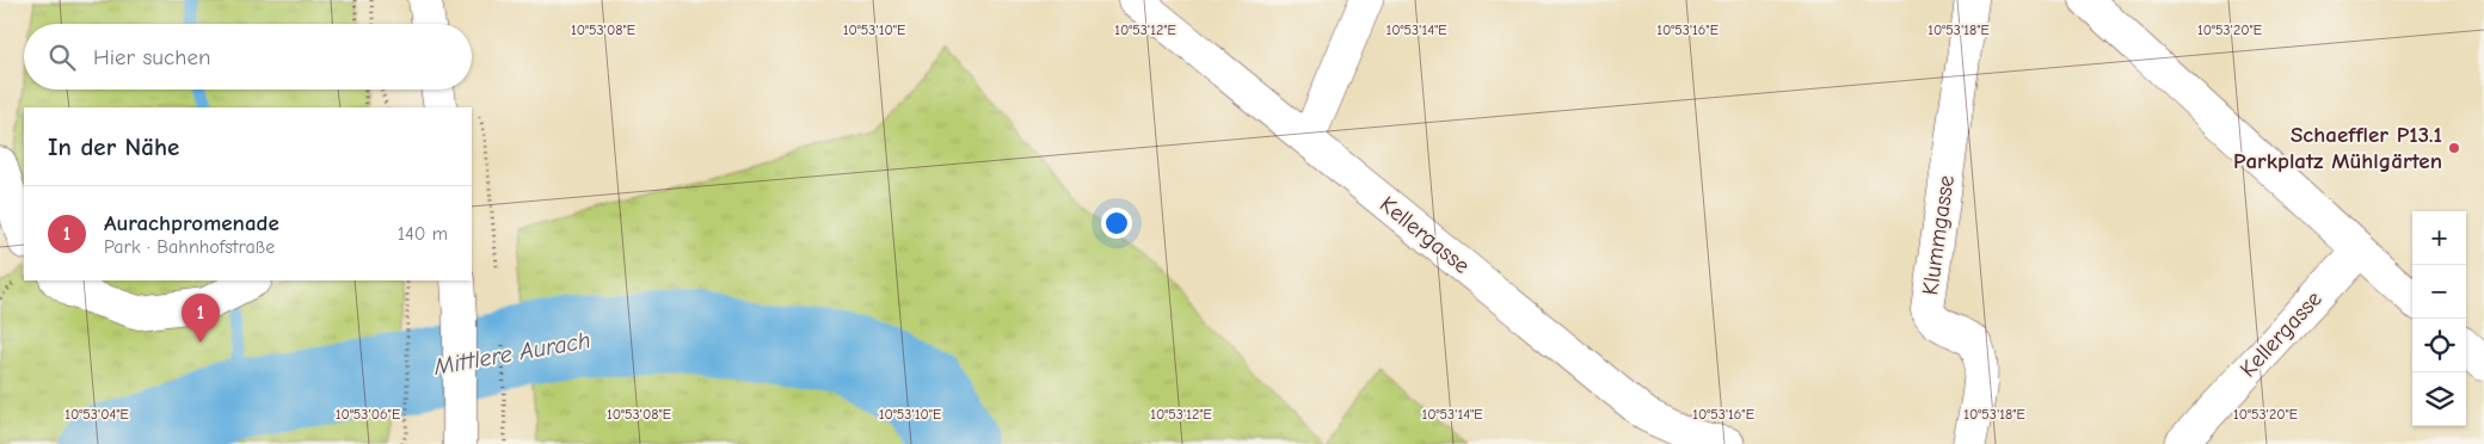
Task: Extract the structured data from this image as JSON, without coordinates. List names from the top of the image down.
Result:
{
  "streets": {
    "street": ["Kellergasse", "Klummgasse"]
  },
  "water": ["Mittlere Aurach"],
  "places": ["Schaeffler P13.1 Parkplatz Mühlgärten"],
  "page": {
    "search": "Hier suchen",
    "heading": "In der Nähe",
    "list": [
      {
        "mark": "1",
        "name": "Aurachpromenade",
        "note": "Park · Bahnhofstraße",
        "value": "140 m"
      }
    ],
    "map_buttons": ["+", "−"],
    "pins": "1"
  },
  "coordinates": [
    "10°53'08\"E",
    "10°53'10\"E",
    "10°53'12\"E",
    "10°53'14\"E",
    "10°53'18\"E",
    "10°53'16\"E",
    "10°53'20\"E",
    "10°53'04\"E",
    "10°53'06\"E"
  ]
}
